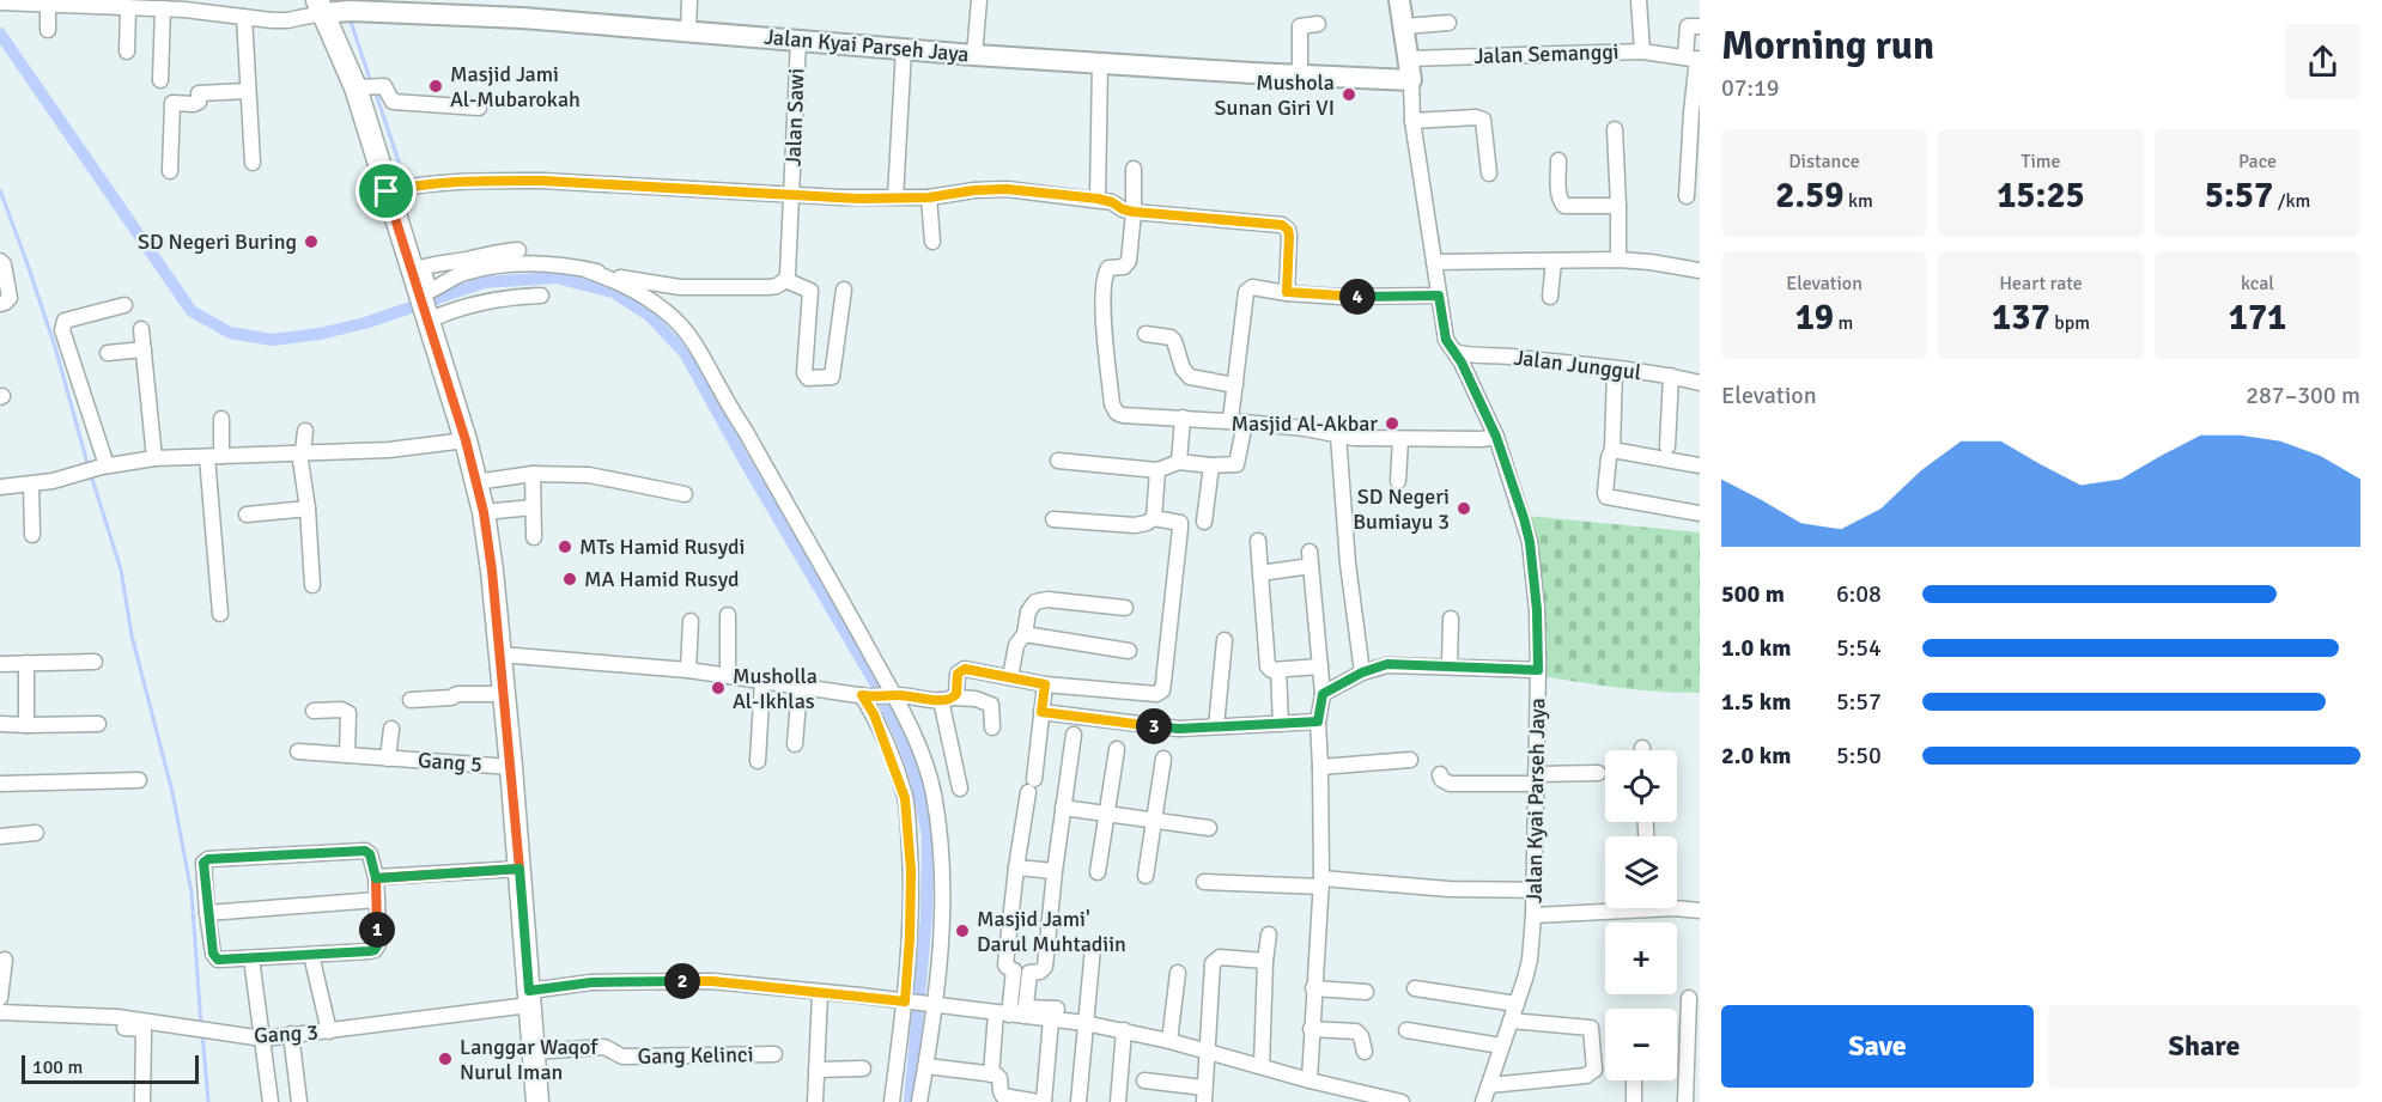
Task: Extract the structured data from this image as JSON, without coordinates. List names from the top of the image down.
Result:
{
  "streets": {
    "main road": ["Jalan Kyai Parseh Jaya"],
    "street": [
      "Jalan Semanggi",
      "Jalan Sawi",
      "Jalan Junggul",
      "Gang 5",
      "Gang 3",
      "Gang Kelinci"
    ]
  },
  "crossings": [
    ["Jalan Kyai Parseh Jaya", "Jalan Semanggi"],
    ["Jalan Kyai Parseh Jaya", "Jalan Sawi"],
    ["Jalan Kyai Parseh Jaya", "Jalan Junggul"]
  ],
  "places": [
    "Masjid Jami Al-Mubarokah",
    "Mushola Sunan Giri VI",
    "SD Negeri Buring",
    "Masjid Al-Akbar",
    "SD Negeri Bumiayu 3",
    "MTs Hamid Rusydi",
    "MA Hamid Rusyd",
    "Musholla Al-Ikhlas",
    "Masjid Jami' Darul Muhtadiin",
    "Langgar Waqof Nurul Iman"
  ],
  "scale_bar": "100 m",
  "page": {
    "heading": ["Morning run", "07:19"],
    "stats": [
      ["Distance", "2.59 km"],
      ["Time", "15:25"],
      ["Pace", "5:57 /km"],
      ["Elevation", "19 m"],
      ["Heart rate", "137 bpm"],
      ["kcal", "171"]
    ],
    "pins": [
      "4",
      "3",
      "1",
      "2"
    ],
    "chart": ["Elevation", "287–300 m"],
    "list": [
      {
        "name": "500 m",
        "note": "6:08"
      },
      {
        "name": "1.0 km",
        "note": "5:54"
      },
      {
        "name": "1.5 km",
        "note": "5:57"
      },
      {
        "name": "2.0 km",
        "note": "5:50"
      }
    ],
    "map_buttons": ["+", "−"],
    "buttons": ["Save", "Share"],
    "scale": "100 m"
  }
}
